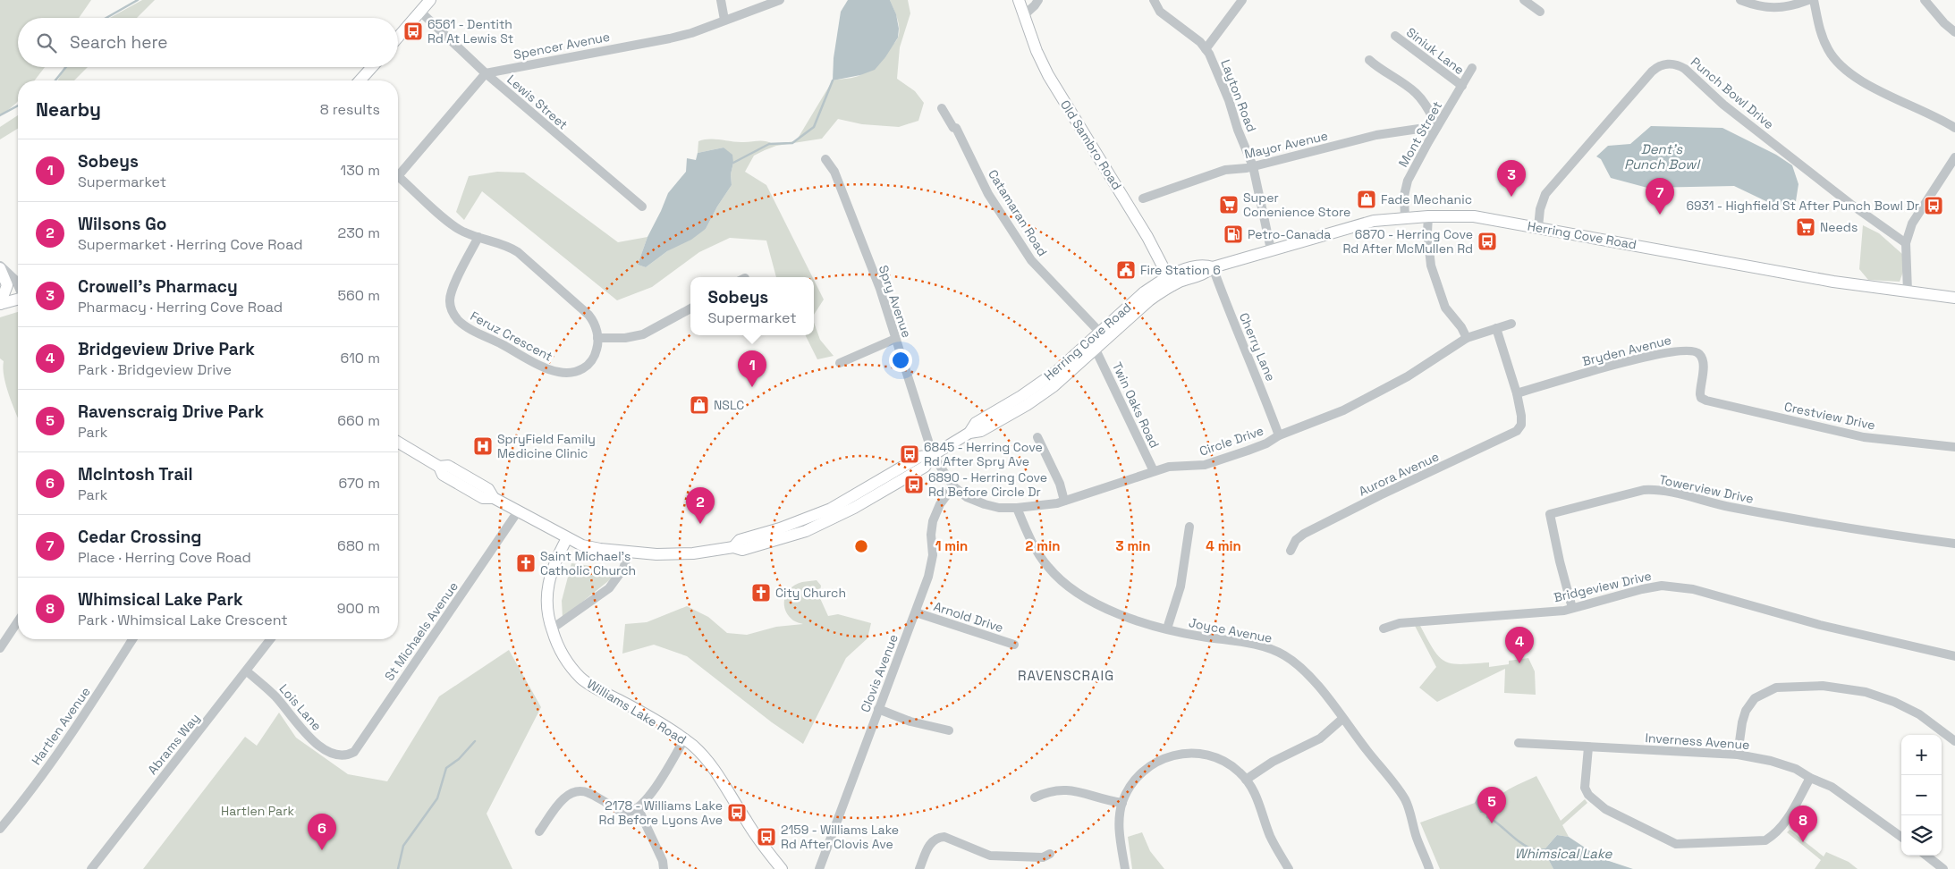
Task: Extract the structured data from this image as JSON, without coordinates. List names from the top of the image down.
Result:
{
  "streets": {
    "main road": ["Old Sambro Road", "Herring Cove Road", "Williams Lake Road"],
    "street": [
      "Spencer Avenue",
      "Siniuk Lane",
      "Punch Bowl Drive",
      "Layton Road",
      "Lewis Street",
      "Mont Street",
      "Mayor Avenue",
      "Catamaran Road",
      "Spry Avenue",
      "Feruz Crescent",
      "Cherry Lane",
      "Bryden Avenue",
      "Twin Oaks Road",
      "Crestview Drive",
      "Circle Drive",
      "Aurora Avenue",
      "Towerview Drive",
      "Bridgeview Drive",
      "Arnold Drive",
      "Joyce Avenue",
      "St Michaels Avenue",
      "Clovis Avenue",
      "Lois Lane",
      "Hartlen Avenue",
      "Inverness Avenue",
      "Abrams Way"
    ]
  },
  "crossings": [
    ["Spencer Avenue", "Lewis Street"],
    ["Siniuk Lane", "Mont Street"],
    ["Punch Bowl Drive", "Herring Cove Road"],
    ["Layton Road", "Mayor Avenue"],
    ["Layton Road", "Herring Cove Road"],
    ["Mont Street", "Mayor Avenue"],
    ["Mont Street", "Herring Cove Road"],
    ["Old Sambro Road", "Herring Cove Road"],
    ["Catamaran Road", "Herring Cove Road"],
    ["Herring Cove Road", "Spry Avenue"],
    ["Herring Cove Road", "Cherry Lane"],
    ["Herring Cove Road", "Twin Oaks Road"],
    ["Herring Cove Road", "Circle Drive"],
    ["Herring Cove Road", "St Michaels Avenue"],
    ["Herring Cove Road", "Williams Lake Road"],
    ["Spry Avenue", "Circle Drive"],
    ["Cherry Lane", "Circle Drive"],
    ["Bryden Avenue", "Crestview Drive"],
    ["Bryden Avenue", "Aurora Avenue"],
    ["Twin Oaks Road", "Circle Drive"],
    ["Circle Drive", "Joyce Avenue"],
    ["Circle Drive", "Clovis Avenue"],
    ["Towerview Drive", "Bridgeview Drive"],
    ["Arnold Drive", "Clovis Avenue"],
    ["St Michaels Avenue", "Lois Lane"],
    ["Lois Lane", "Abrams Way"]
  ],
  "districts": ["RAVENSCRAIG"],
  "water": ["Dent's Punch Bowl", "Whimsical Lake"],
  "parks": ["Hartlen Park"],
  "places": {
    "bus stop": [
      "6561 - Dentith Rd At Lewis St",
      "6931 - Highfield St After Punch Bowl Dr",
      "6870 - Herring Cove Rd After McMullen Rd",
      "6845 - Herring Cove Rd After Spry Ave",
      "6890 - Herring Cove Rd Before Circle Dr",
      "2178 - Williams Lake Rd Before Lyons Ave",
      "2159 - Williams Lake Rd After Clovis Ave"
    ],
    "shop": ["Fade Mechanic", "NSLC"],
    "supermarket": ["Super Conenience Store", "Needs"],
    "fuel station": ["Petro-Canada"],
    "public building": ["Fire Station 6"],
    "hospital": ["SpryField Family Medicine Clinic"],
    "church": ["Saint Michael’s Catholic Church", "City Church"]
  },
  "page": {
    "search": "Search here",
    "heading": ["Nearby", "8 results"],
    "list": [
      {
        "mark": "1",
        "name": "Sobeys",
        "note": "Supermarket",
        "value": "130 m"
      },
      {
        "mark": "2",
        "name": "Wilsons Go",
        "note": "Supermarket · Herring Cove Road",
        "value": "230 m"
      },
      {
        "mark": "3",
        "name": "Crowell’s Pharmacy",
        "note": "Pharmacy · Herring Cove Road",
        "value": "560 m"
      },
      {
        "mark": "4",
        "name": "Bridgeview Drive Park",
        "note": "Park · Bridgeview Drive",
        "value": "610 m"
      },
      {
        "mark": "5",
        "name": "Ravenscraig Drive Park",
        "note": "Park",
        "value": "660 m"
      },
      {
        "mark": "6",
        "name": "McIntosh Trail",
        "note": "Park",
        "value": "670 m"
      },
      {
        "mark": "7",
        "name": "Cedar Crossing",
        "note": "Place · Herring Cove Road",
        "value": "680 m"
      },
      {
        "mark": "8",
        "name": "Whimsical Lake Park",
        "note": "Park · Whimsical Lake Crescent",
        "value": "900 m"
      }
    ],
    "pins": [
      "3",
      "7",
      "1",
      "2",
      "4",
      "5",
      "8",
      "6"
    ],
    "popup": ["Sobeys", "Supermarket"],
    "map_buttons": ["+", "−"]
  },
  "rings": [
    "1 min",
    "2 min",
    "3 min",
    "4 min"
  ]
}
